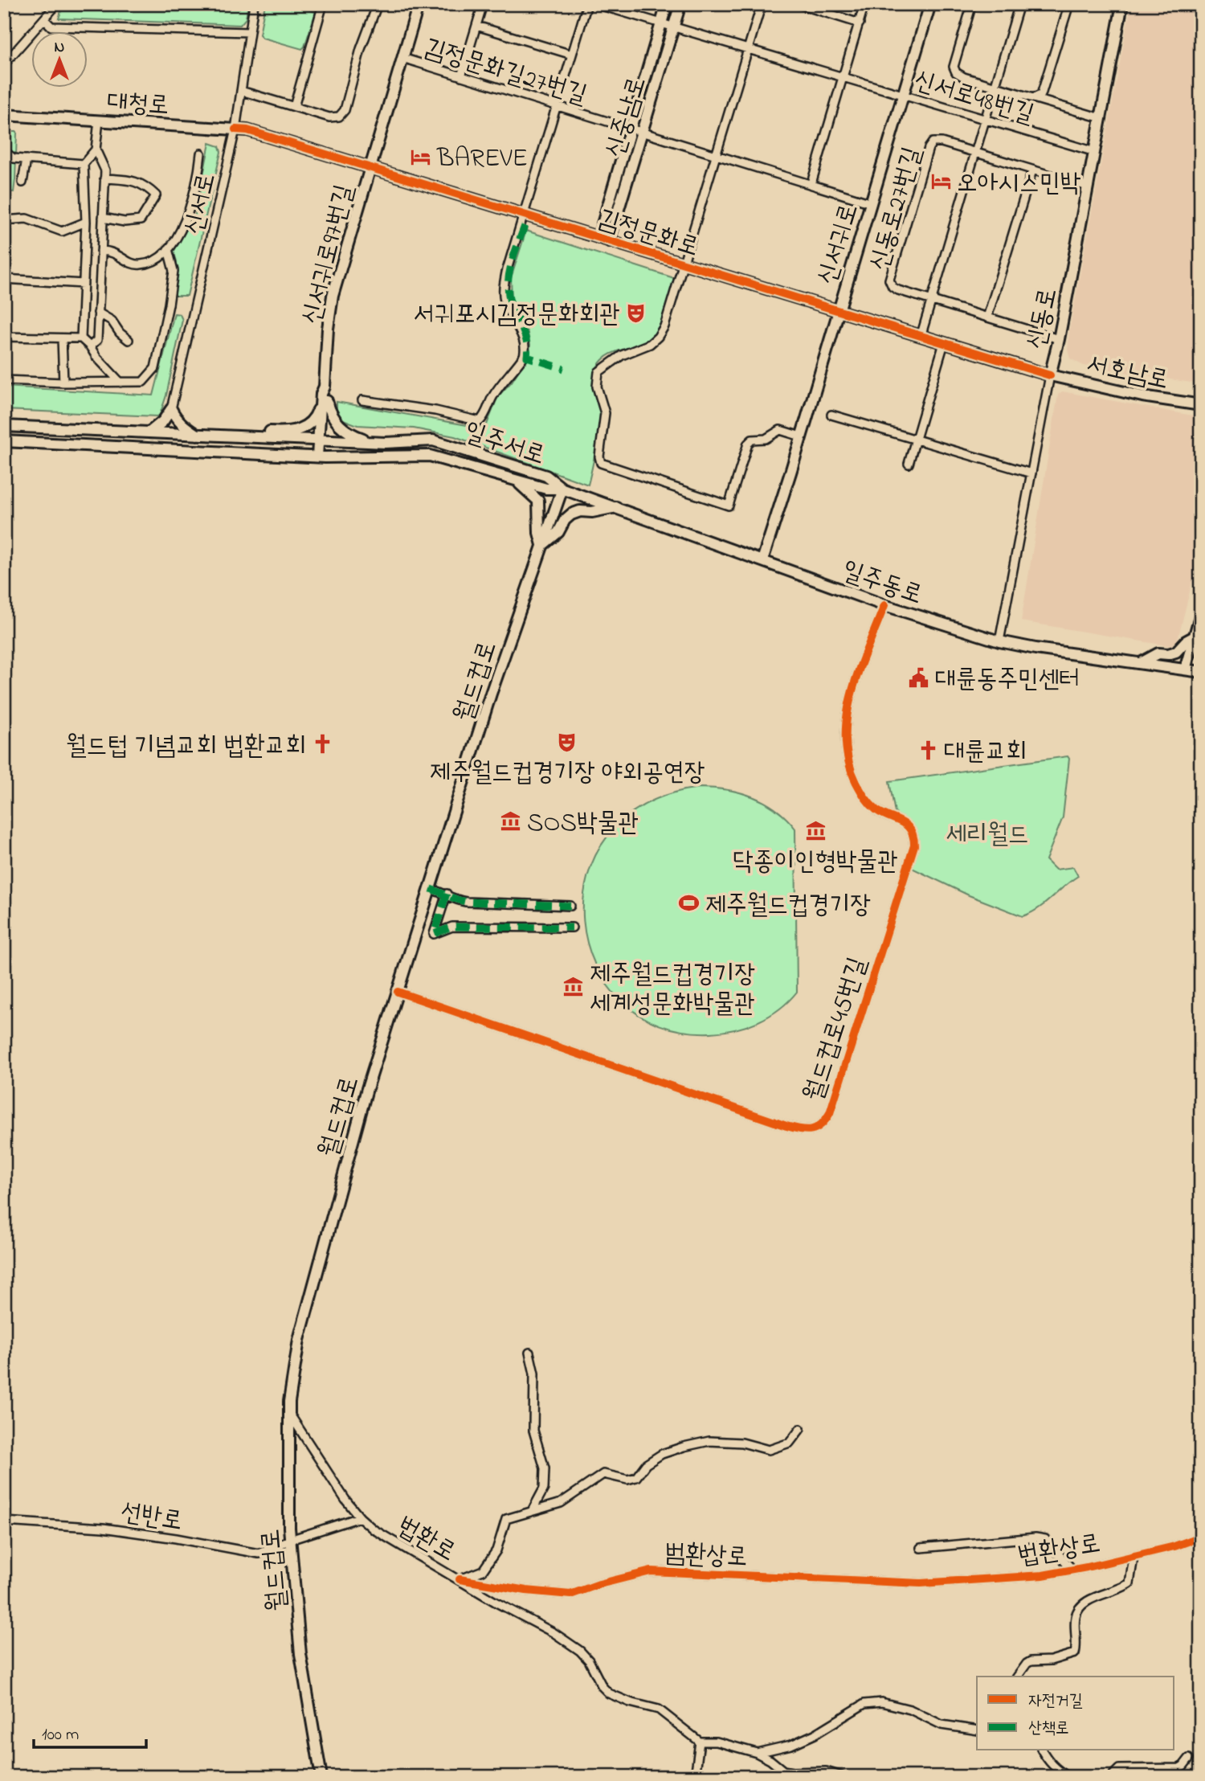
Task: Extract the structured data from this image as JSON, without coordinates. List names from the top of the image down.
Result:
{
  "streets": {
    "main road": [
      "대청로",
      "신중남로",
      "김정문화로",
      "신서귀로",
      "신서귀로97번길",
      "신동로",
      "서호남로",
      "일주서로",
      "일주동로",
      "월드컵로"
    ],
    "street": [
      "김정문화길27번길",
      "신서로48번길",
      "신서로",
      "신동로27번길",
      "월드컵로45번길",
      "선반로",
      "법환로",
      "법환상로",
      "범환상로"
    ]
  },
  "crossings": [
    ["김정문화길27번길", "신중남로"],
    ["김정문화길27번길", "신서귀로"],
    ["김정문화길27번길", "신서귀로97번길"],
    ["신서로48번길", "신중남로"],
    ["신서로48번길", "신서귀로"],
    ["신서로48번길", "신동로"],
    ["대청로", "신서로"],
    ["대청로", "김정문화로"],
    ["신중남로", "김정문화로"],
    ["신서로", "김정문화로"],
    ["신동로27번길", "신동로"],
    ["김정문화로", "신서귀로"],
    ["김정문화로", "신서귀로97번길"],
    ["김정문화로", "신동로"],
    ["김정문화로", "서호남로"],
    ["신서귀로", "일주동로"],
    ["신서귀로97번길", "일주서로"],
    ["신동로", "서호남로"],
    ["신동로", "일주동로"],
    ["일주서로", "일주동로"],
    ["일주서로", "월드컵로"],
    ["일주동로", "월드컵로"],
    ["일주동로", "월드컵로45번길"],
    ["월드컵로", "월드컵로45번길"],
    ["월드컵로", "선반로"],
    ["월드컵로", "법환로"],
    ["선반로", "법환로"],
    ["법환로", "범환상로"],
    ["법환상로", "범환상로"]
  ],
  "parks": ["세리월드"],
  "places": {
    "hotel": ["BAREVE", "오아시스민박"],
    "theatre": ["서귀포시김정문화회관", "제주월드컵경기장 야외공연장"],
    "public building": ["대륜동주민센터"],
    "church": ["월드텁 기념교회 법환교회", "대륜교회"],
    "museum": ["SOS박물관", "닥종이인형박물관", "제주월드컵경기장 세계성문화박물관"],
    "sports": ["제주월드컵경기장"]
  },
  "legend": ["자전거길", "산책로"],
  "scale_bar": "100 m",
  "north": "top"
}
